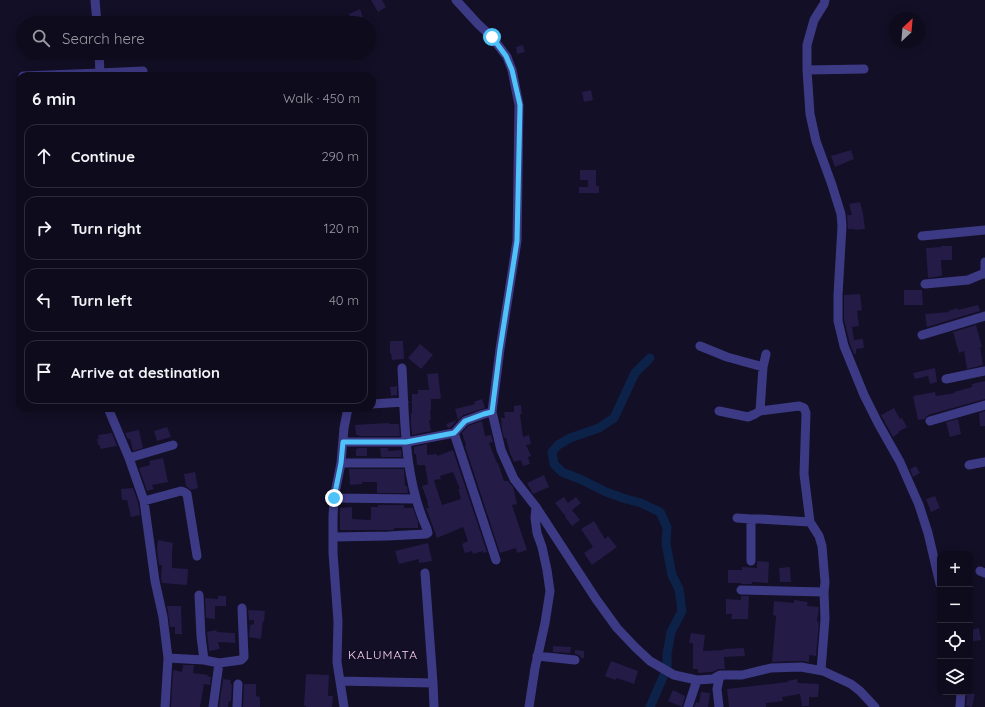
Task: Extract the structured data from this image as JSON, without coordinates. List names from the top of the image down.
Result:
{
  "districts": ["KALUMATA"],
  "north": "top right",
  "page": {
    "search": "Search here",
    "heading": ["6 min", "Walk · 450 m"],
    "list": [
      ["Continue", "290 m"],
      ["Turn right", "120 m"],
      ["Turn left", "40 m"],
      "Arrive at destination"
    ],
    "map_buttons": ["+", "−"]
  }
}
